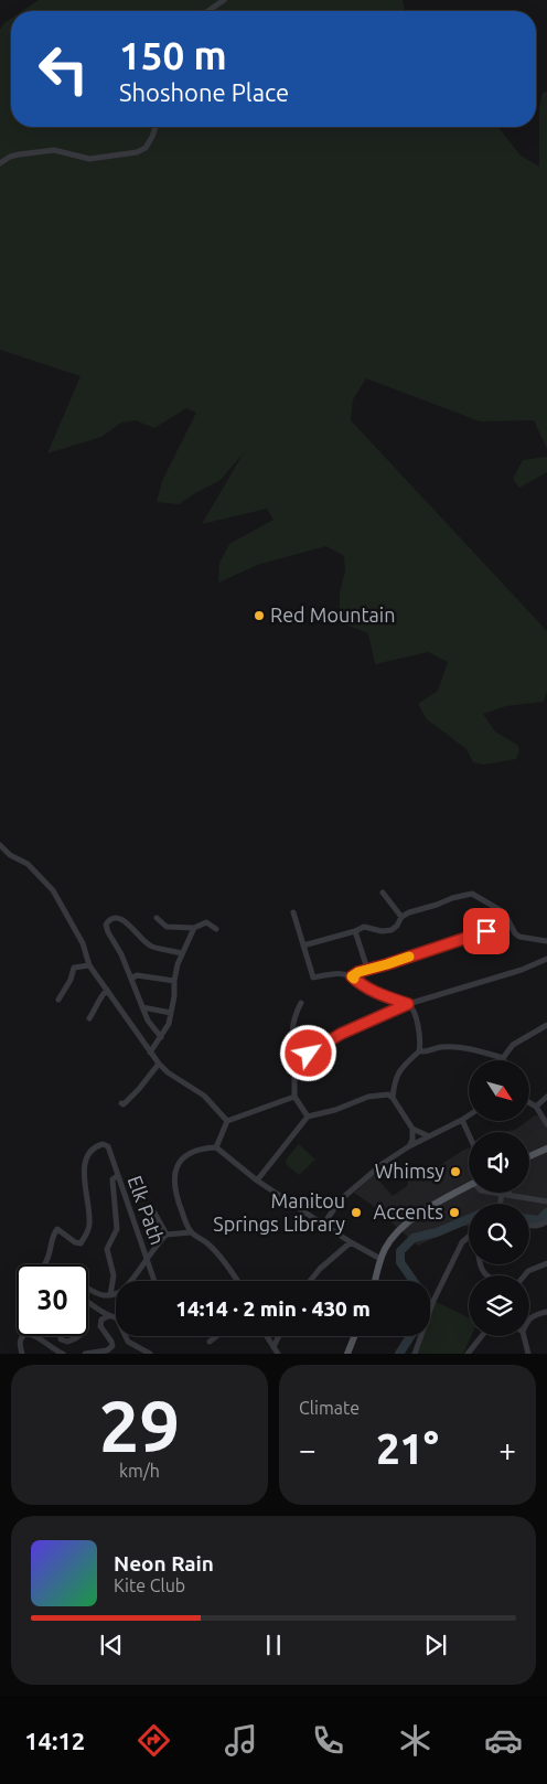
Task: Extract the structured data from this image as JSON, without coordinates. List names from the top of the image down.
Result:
{
  "streets": {
    "street": ["Elk Path"]
  },
  "places": [
    "Red Mountain",
    "Whimsy",
    "Manitou Springs Library",
    "Accents"
  ],
  "north": "bottom right",
  "page": {
    "turn": ["150 m", "Shoshone Place"],
    "limit": "30",
    "trip": "14:14 · 2 min · 430 m",
    "tile": [
      ["29", "km/h"],
      "Climate"
    ],
    "heat": ["−", "21°", "+"],
    "song": ["Neon Rain", "Kite Club"],
    "tabs": "14:12"
  }
}
